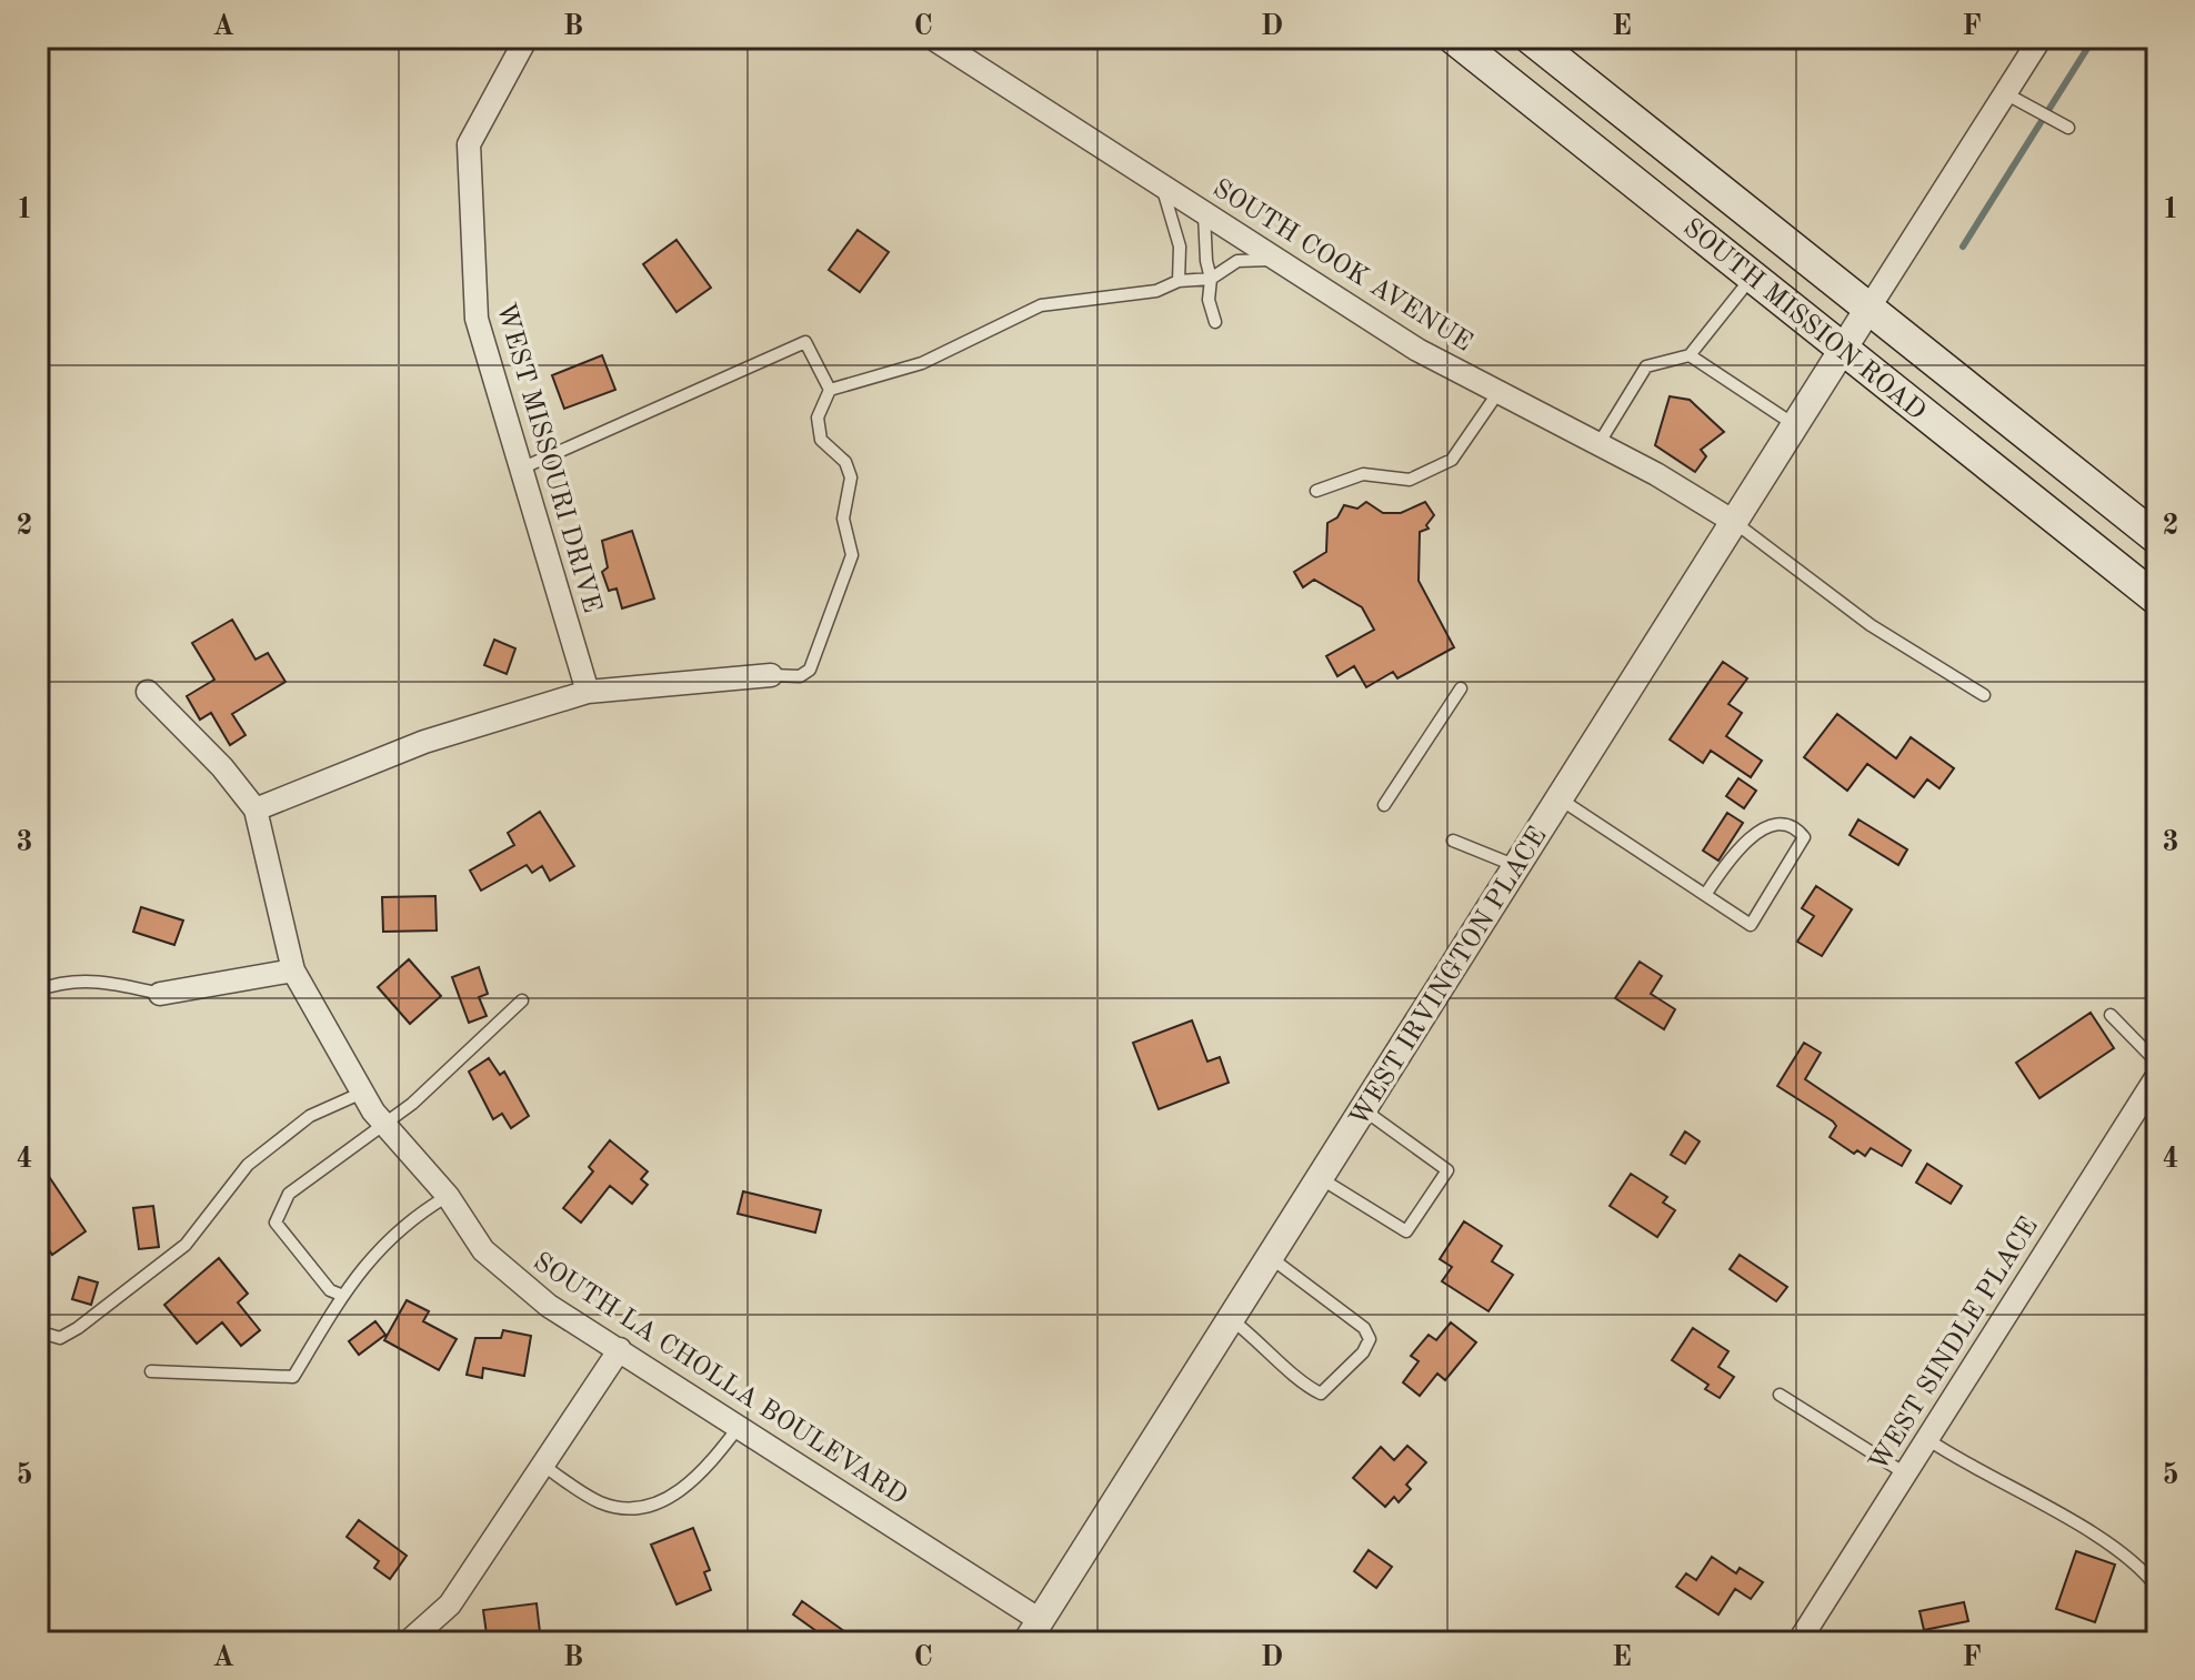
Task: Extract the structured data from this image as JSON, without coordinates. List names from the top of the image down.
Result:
{
  "streets": {
    "main road": ["SOUTH MISSION ROAD"],
    "street": [
      "SOUTH COOK AVENUE",
      "WEST MISSOURI DRIVE",
      "WEST IRVINGTON PLACE",
      "WEST SINDLE PLACE",
      "SOUTH LA CHOLLA BOULEVARD"
    ]
  },
  "crossings": [
    ["SOUTH COOK AVENUE", "WEST IRVINGTON PLACE"],
    ["SOUTH MISSION ROAD", "WEST IRVINGTON PLACE"],
    ["WEST IRVINGTON PLACE", "SOUTH LA CHOLLA BOULEVARD"]
  ],
  "grid": {
    "columns": [
      "A",
      "B",
      "C",
      "D",
      "E",
      "F"
    ],
    "rows": [
      "1",
      "2",
      "3",
      "4",
      "5"
    ]
  }
}
